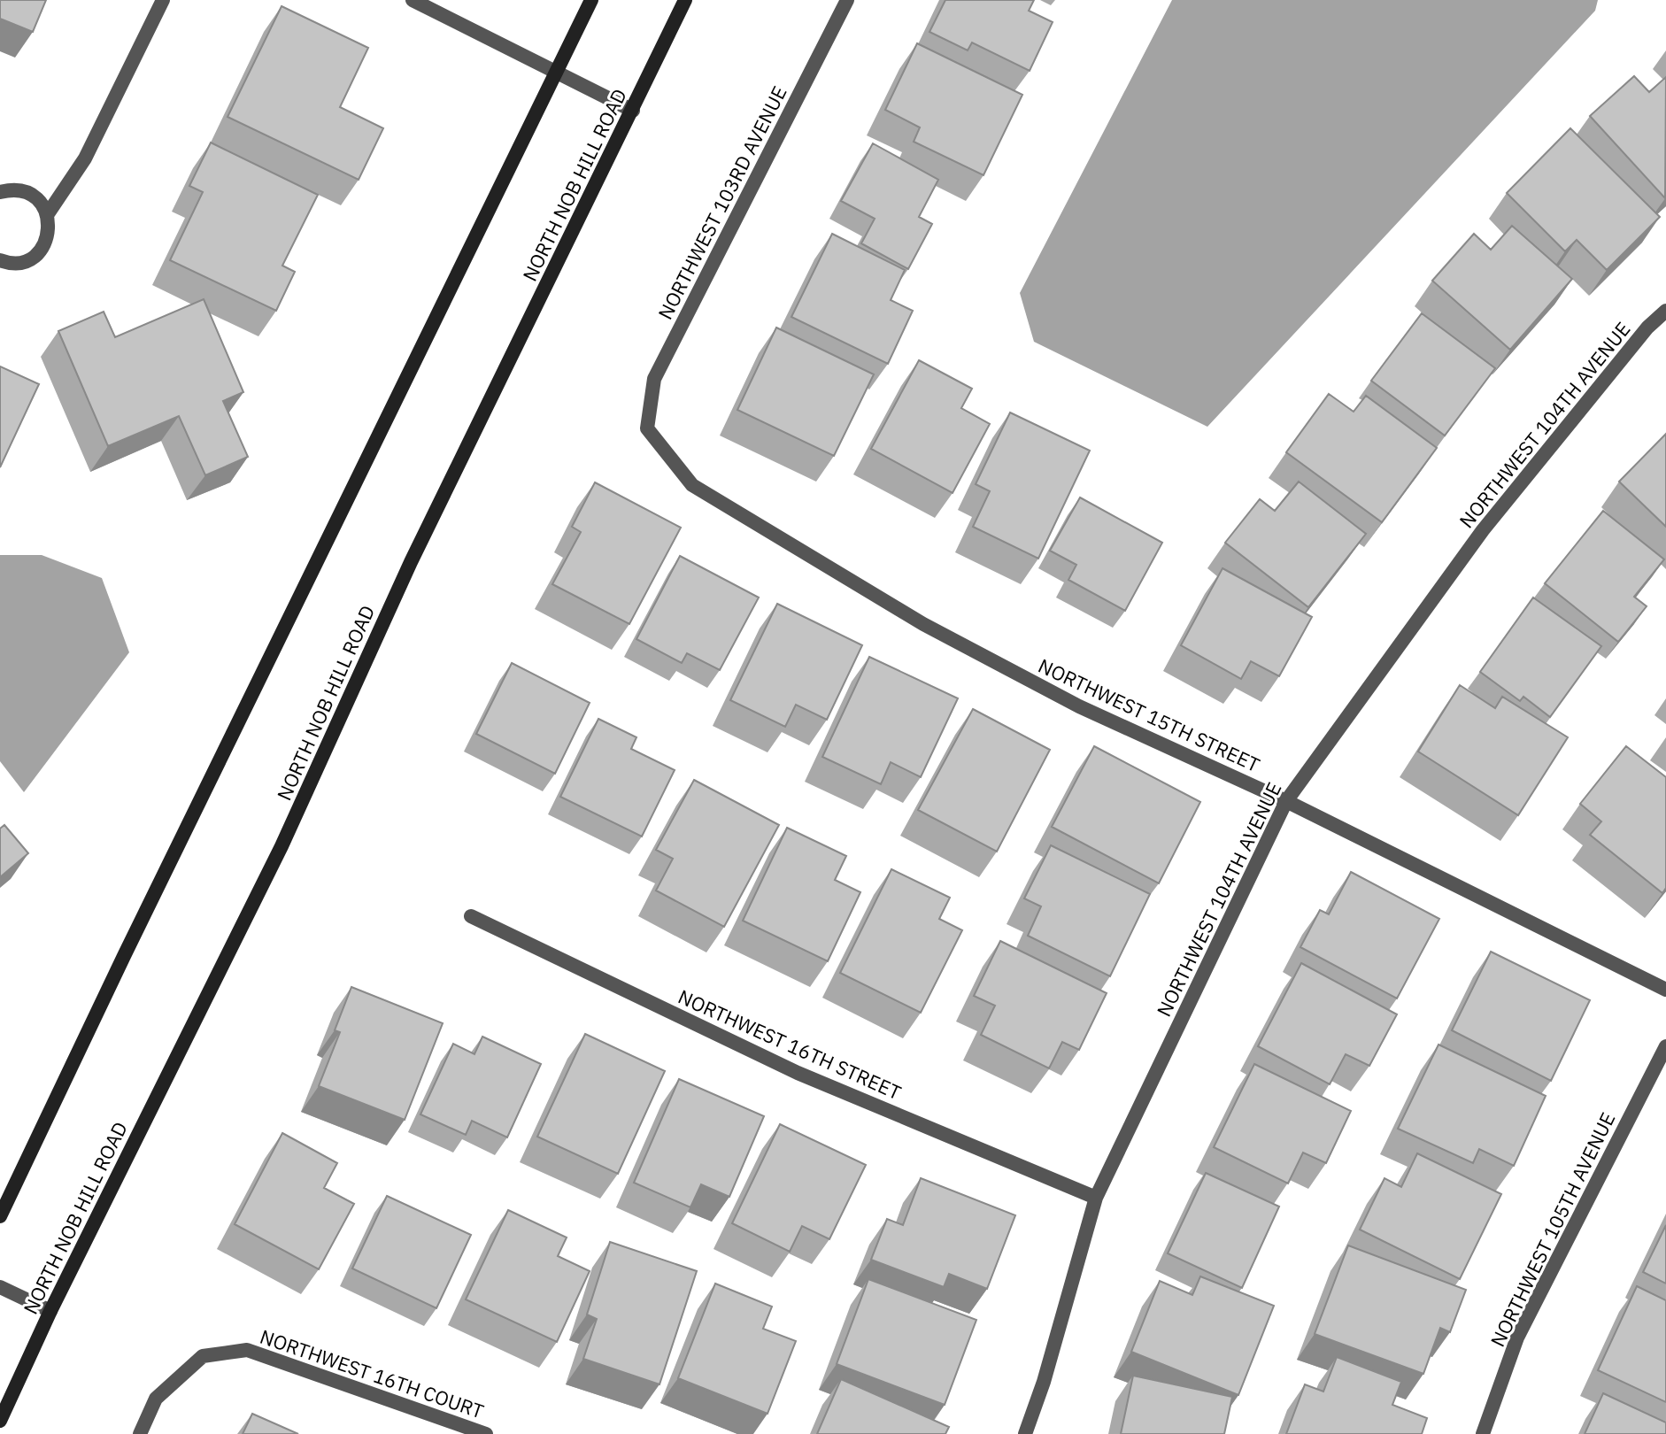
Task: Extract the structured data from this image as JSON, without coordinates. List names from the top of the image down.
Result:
{
  "streets": {
    "main road": ["NORTH NOB HILL ROAD"],
    "street": [
      "NORTHWEST 103RD AVENUE",
      "NORTHWEST 104TH AVENUE",
      "NORTHWEST 15TH STREET",
      "NORTHWEST 16TH STREET",
      "NORTHWEST 105TH AVENUE",
      "NORTHWEST 16TH COURT"
    ]
  },
  "crossings": [
    ["NORTHWEST 103RD AVENUE", "NORTHWEST 15TH STREET"],
    ["NORTHWEST 104TH AVENUE", "NORTHWEST 15TH STREET"],
    ["NORTHWEST 104TH AVENUE", "NORTHWEST 16TH STREET"]
  ]
}
